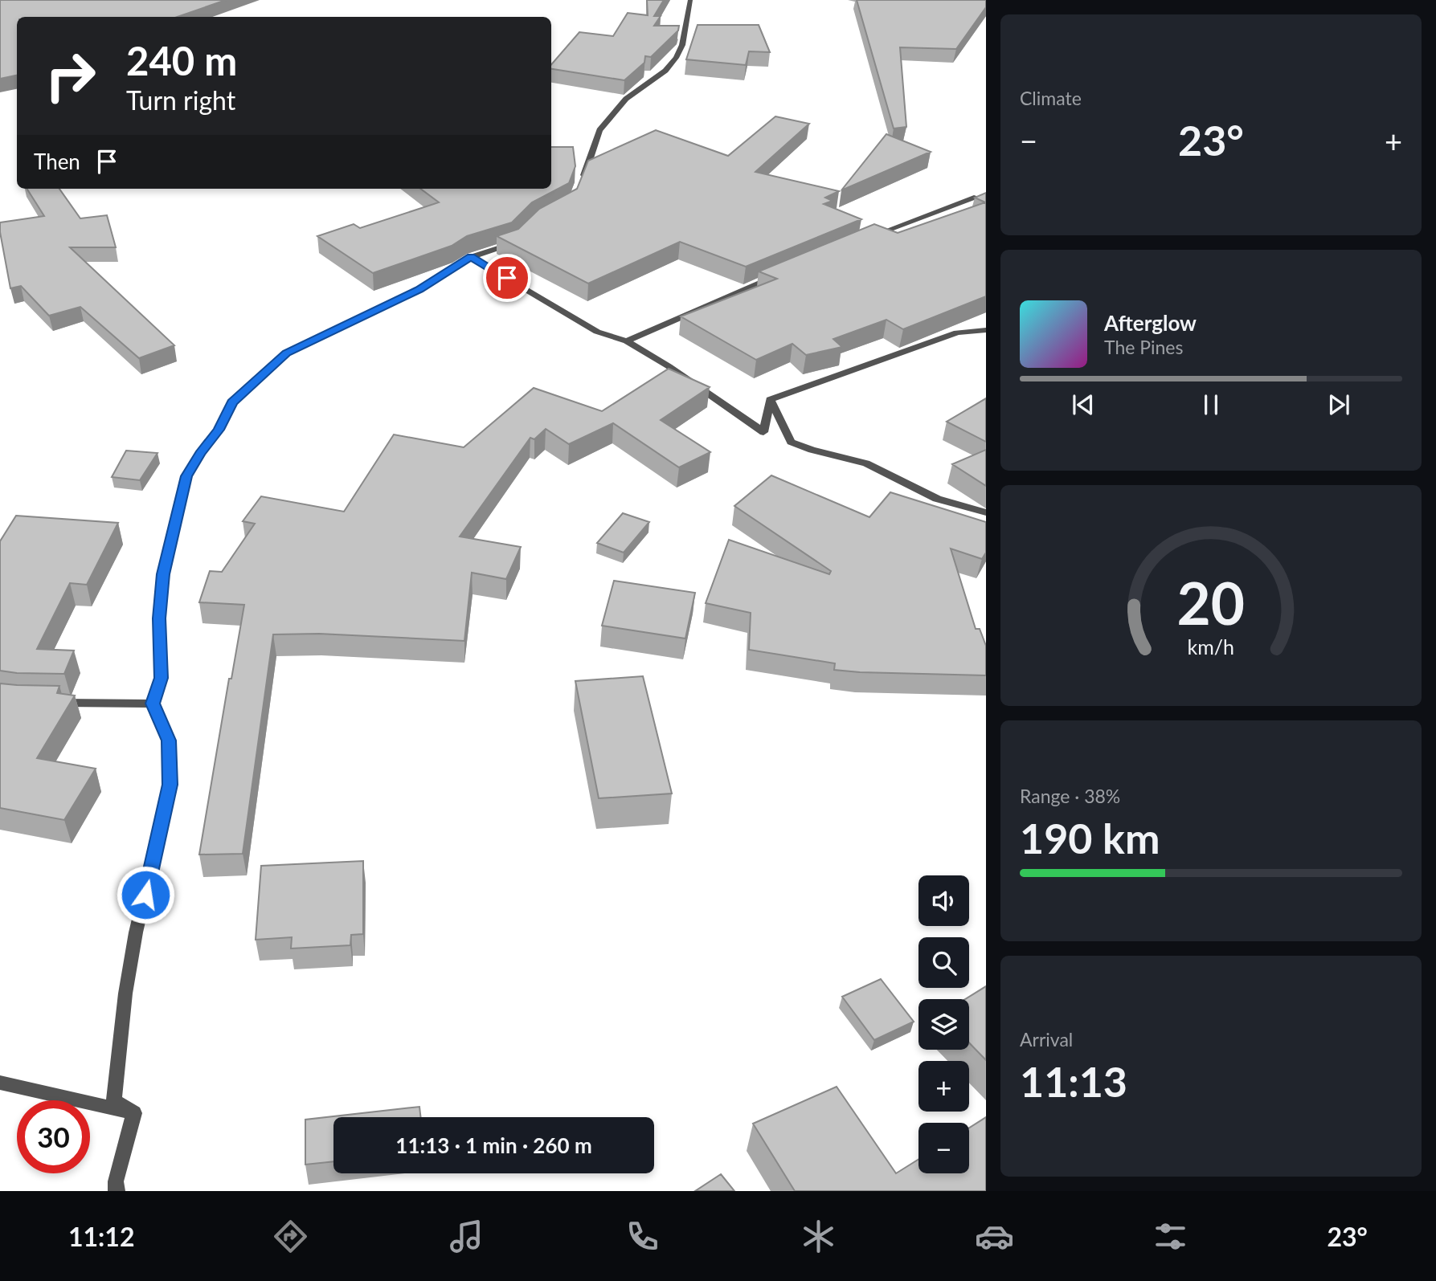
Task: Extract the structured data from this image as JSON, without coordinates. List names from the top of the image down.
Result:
{
  "page": {
    "tile": [
      "Climate",
      ["Range · 38%", "190 km"],
      ["Arrival", "11:13"]
    ],
    "turn": ["240 m", "Turn right"],
    "heat": ["−", "23°", "+"],
    "then": "Then",
    "song": ["Afterglow", "The Pines"],
    "map_buttons": ["+", "−"],
    "limit": "30",
    "trip": "11:13 · 1 min · 260 m",
    "tabs": ["11:12", "23°"],
    "gauge": ["20", "km/h"]
  }
}
